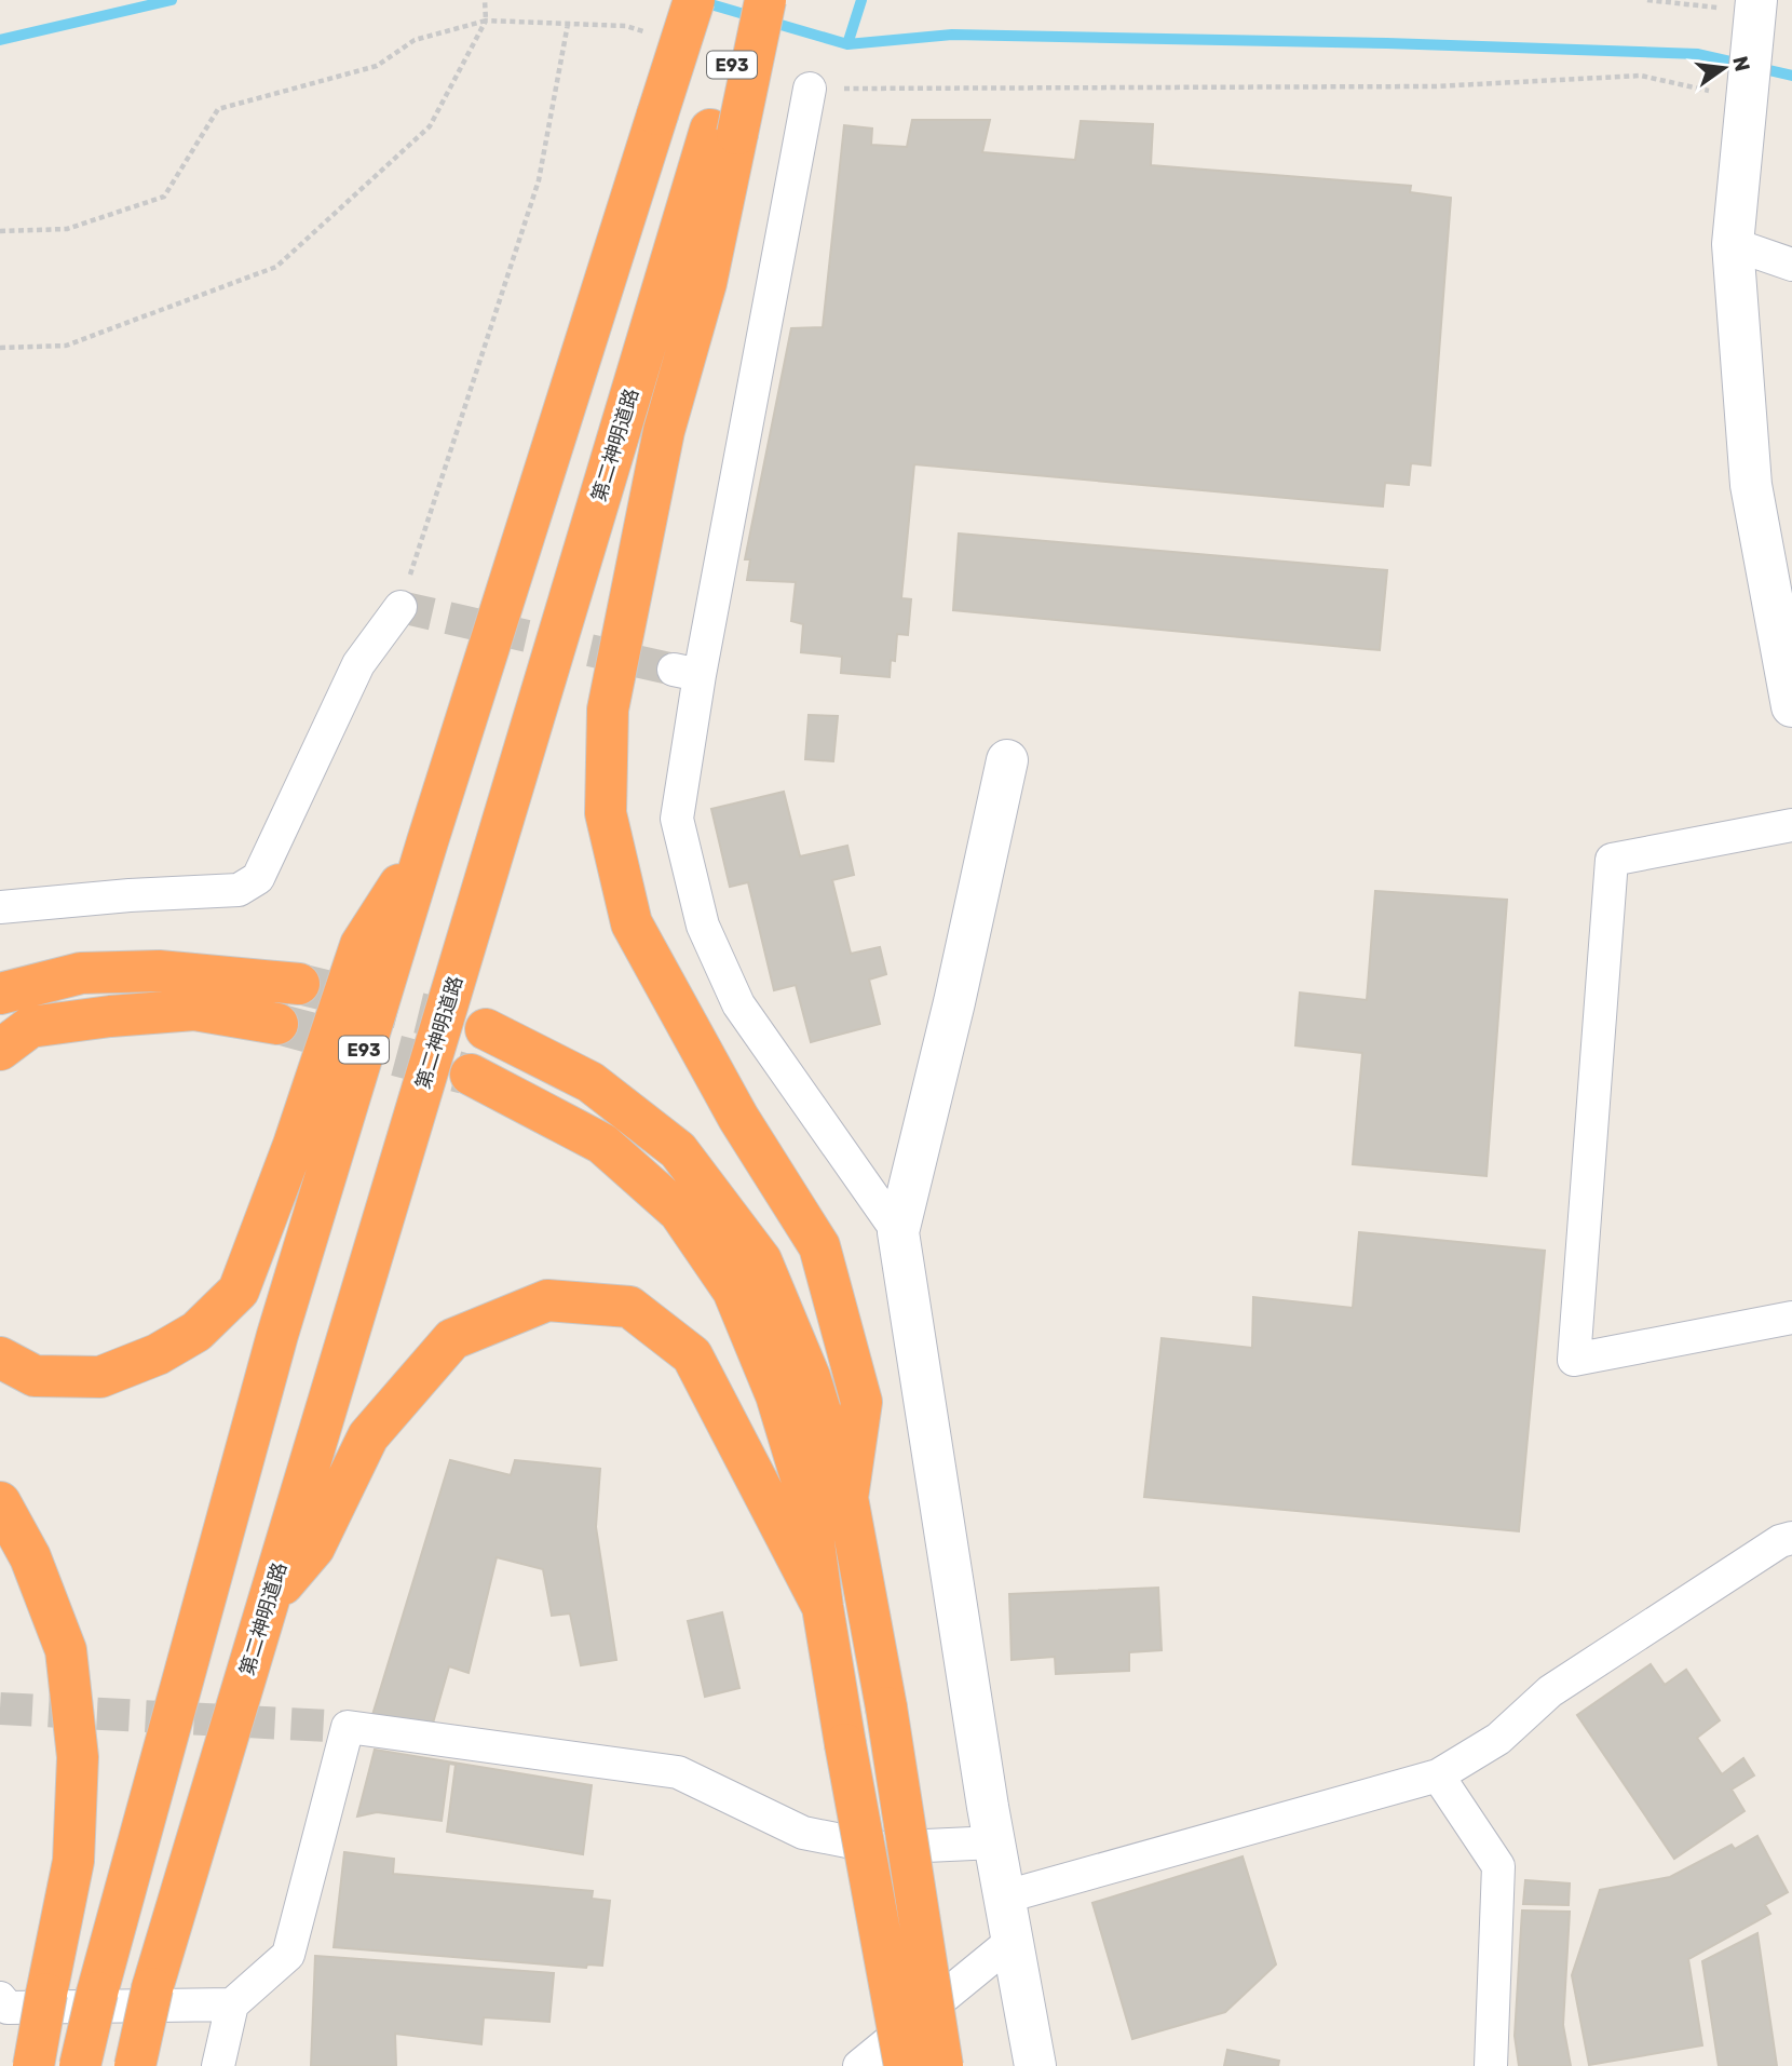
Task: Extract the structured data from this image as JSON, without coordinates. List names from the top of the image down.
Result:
{
  "streets": {
    "highway": ["E93", "第二神明道路"]
  },
  "north": "right"
}
